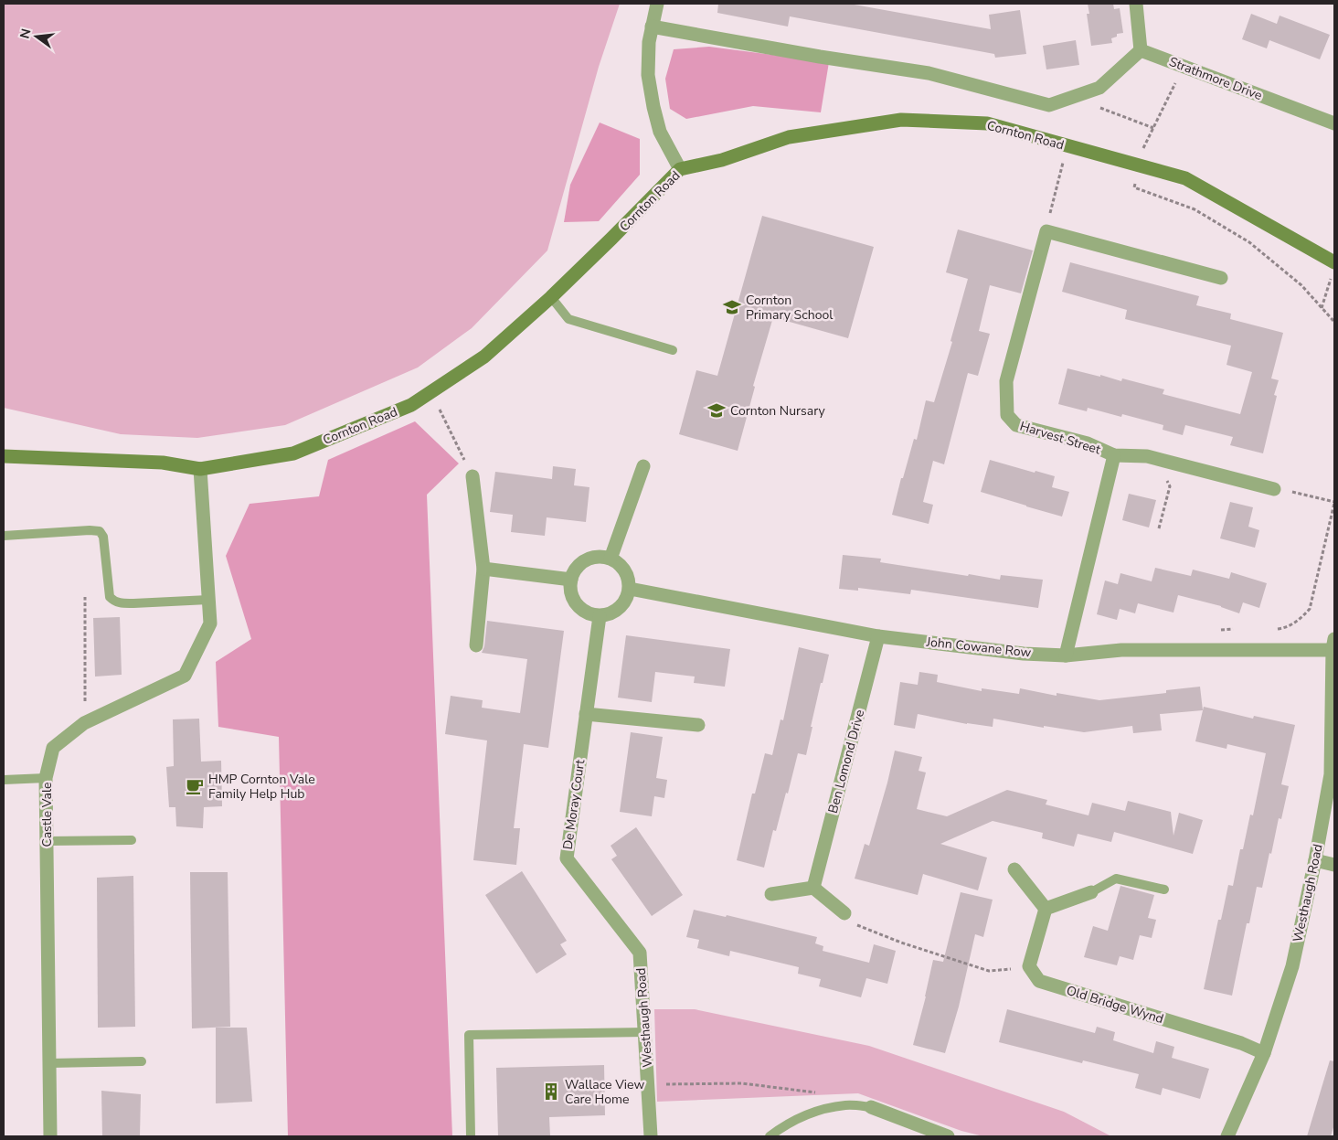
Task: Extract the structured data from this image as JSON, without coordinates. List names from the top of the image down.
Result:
{
  "streets": {
    "main road": ["Cornton Road"],
    "street": [
      "Strathmore Drive",
      "Harvest Street",
      "John Cowane Row",
      "Ben Lomond Drive",
      "De Moray Court",
      "Castle Vale",
      "Westhaugh Road",
      "Old Bridge Wynd"
    ]
  },
  "crossings": [
    ["Cornton Road", "Castle Vale"],
    ["John Cowane Row", "Ben Lomond Drive"],
    ["John Cowane Row", "De Moray Court"],
    ["John Cowane Row", "Westhaugh Road"],
    ["De Moray Court", "Westhaugh Road"],
    ["Westhaugh Road", "Old Bridge Wynd"]
  ],
  "places": {
    "school or university": ["Cornton Primary School", "Cornton Nursary"],
    "cafe": ["HMP Cornton Vale Family Help Hub"],
    "building": ["Wallace View Care Home"]
  },
  "north": "left"
}
